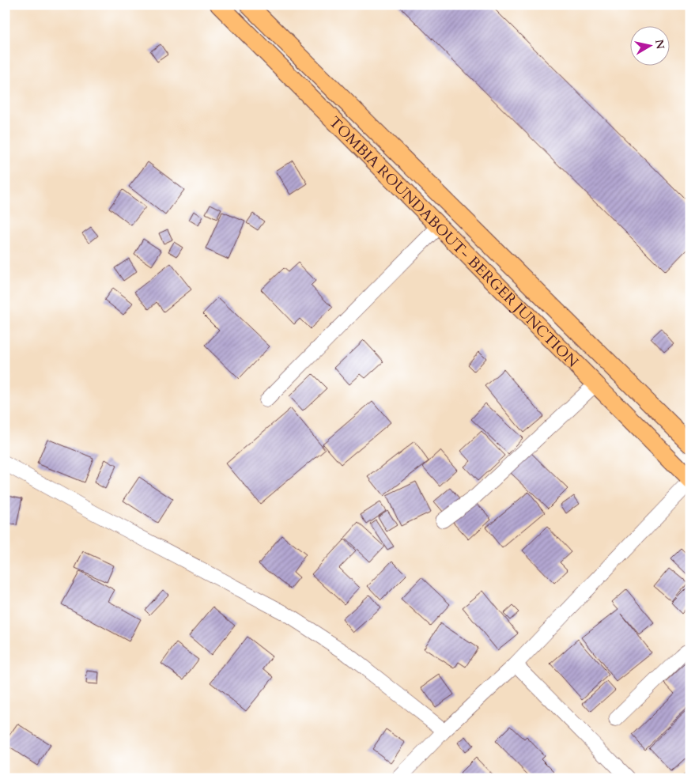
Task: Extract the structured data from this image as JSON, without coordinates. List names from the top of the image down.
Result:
{
  "streets": {
    "main road": ["TOMBIA ROUNDABOUT- BERGER JUNCTION"]
  },
  "north": "right"
}
